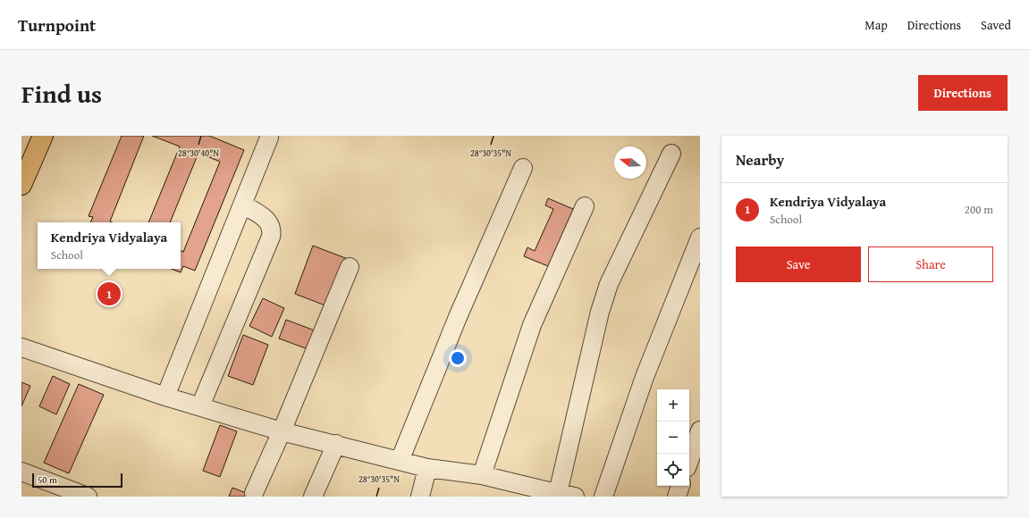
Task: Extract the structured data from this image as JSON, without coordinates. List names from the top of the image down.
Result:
{
  "scale_bar": "50 m",
  "north": "left",
  "page": {
    "header": "Turnpoint",
    "nav": ["Map", "Directions", "Saved"],
    "title": "Find us",
    "buttons": [
      "Directions",
      ["Save", "Share"]
    ],
    "heading": "Nearby",
    "list": [
      {
        "mark": "1",
        "name": "Kendriya Vidyalaya",
        "note": "School",
        "value": "200 m"
      }
    ],
    "popup": ["Kendriya Vidyalaya", "School"],
    "pins": "1",
    "map_buttons": ["+", "−"],
    "scale": "50 m"
  },
  "coordinates": ["28°30'40\"N", "28°30'35\"N"]
}
